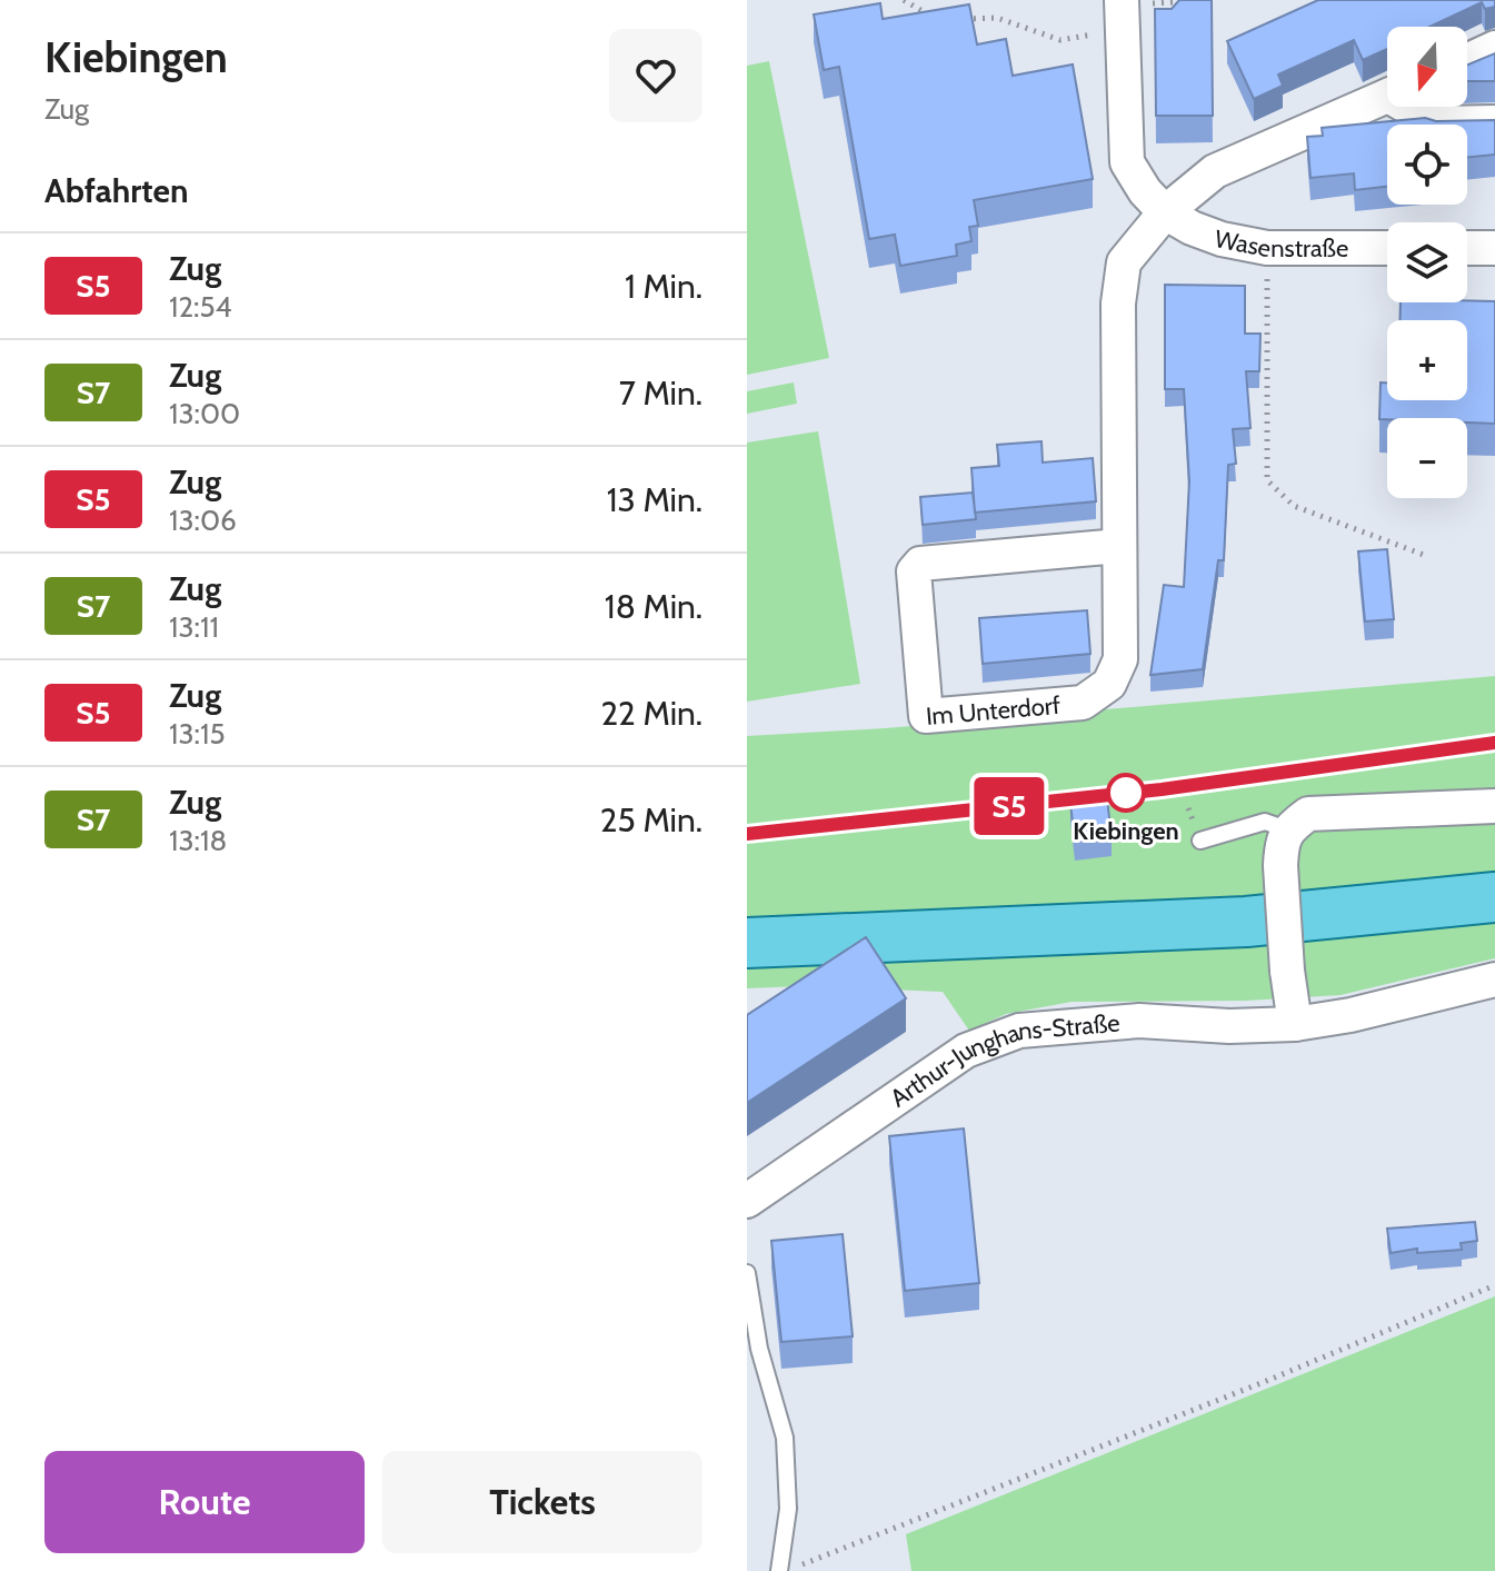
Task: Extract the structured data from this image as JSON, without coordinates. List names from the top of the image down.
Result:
{
  "streets": {
    "street": ["Wasenstraße", "Im Unterdorf", "Arthur-Junghans-Straße"]
  },
  "crossings": [
    ["Wasenstraße", "Im Unterdorf"]
  ],
  "places": ["Kiebingen"],
  "north": "bottom",
  "page": {
    "heading": [
      ["Kiebingen", "Zug"],
      "Abfahrten"
    ],
    "on_map": "S5",
    "map_buttons": ["+", "−"],
    "list": [
      {
        "mark": "S5",
        "name": "Zug",
        "note": "12:54",
        "value": "1 Min."
      },
      {
        "mark": "S7",
        "name": "Zug",
        "note": "13:00",
        "value": "7 Min."
      },
      {
        "mark": "S5",
        "name": "Zug",
        "note": "13:06",
        "value": "13 Min."
      },
      {
        "mark": "S7",
        "name": "Zug",
        "note": "13:11",
        "value": "18 Min."
      },
      {
        "mark": "S5",
        "name": "Zug",
        "note": "13:15",
        "value": "22 Min."
      },
      {
        "mark": "S7",
        "name": "Zug",
        "note": "13:18",
        "value": "25 Min."
      }
    ],
    "buttons": ["Route", "Tickets"]
  }
}
